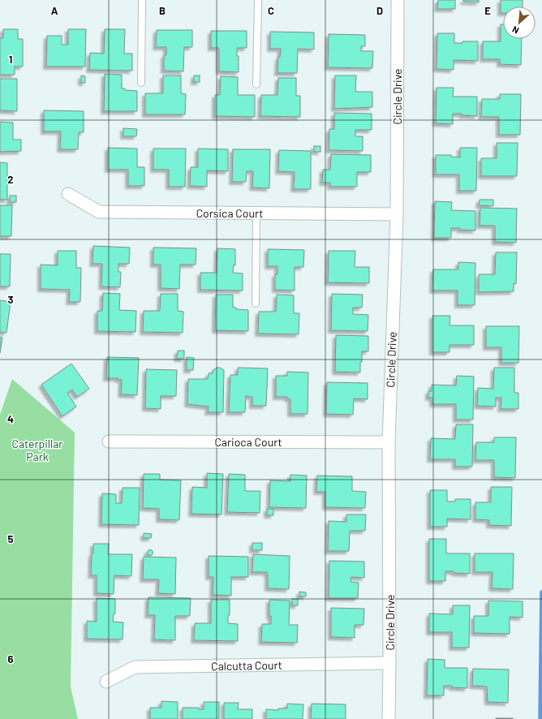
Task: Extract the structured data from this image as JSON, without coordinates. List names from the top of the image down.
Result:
{
  "streets": {
    "street": [
      "Circle Drive",
      "Corsica Court",
      "Carioca Court",
      "Calcutta Court"
    ]
  },
  "crossings": [
    ["Circle Drive", "Corsica Court"],
    ["Circle Drive", "Carioca Court"],
    ["Circle Drive", "Calcutta Court"]
  ],
  "parks": ["Caterpillar Park"],
  "north": "bottom left",
  "grid": {
    "columns": [
      "A",
      "B",
      "C",
      "D",
      "E"
    ],
    "rows": [
      "1",
      "2",
      "3",
      "4",
      "5",
      "6"
    ]
  }
}
